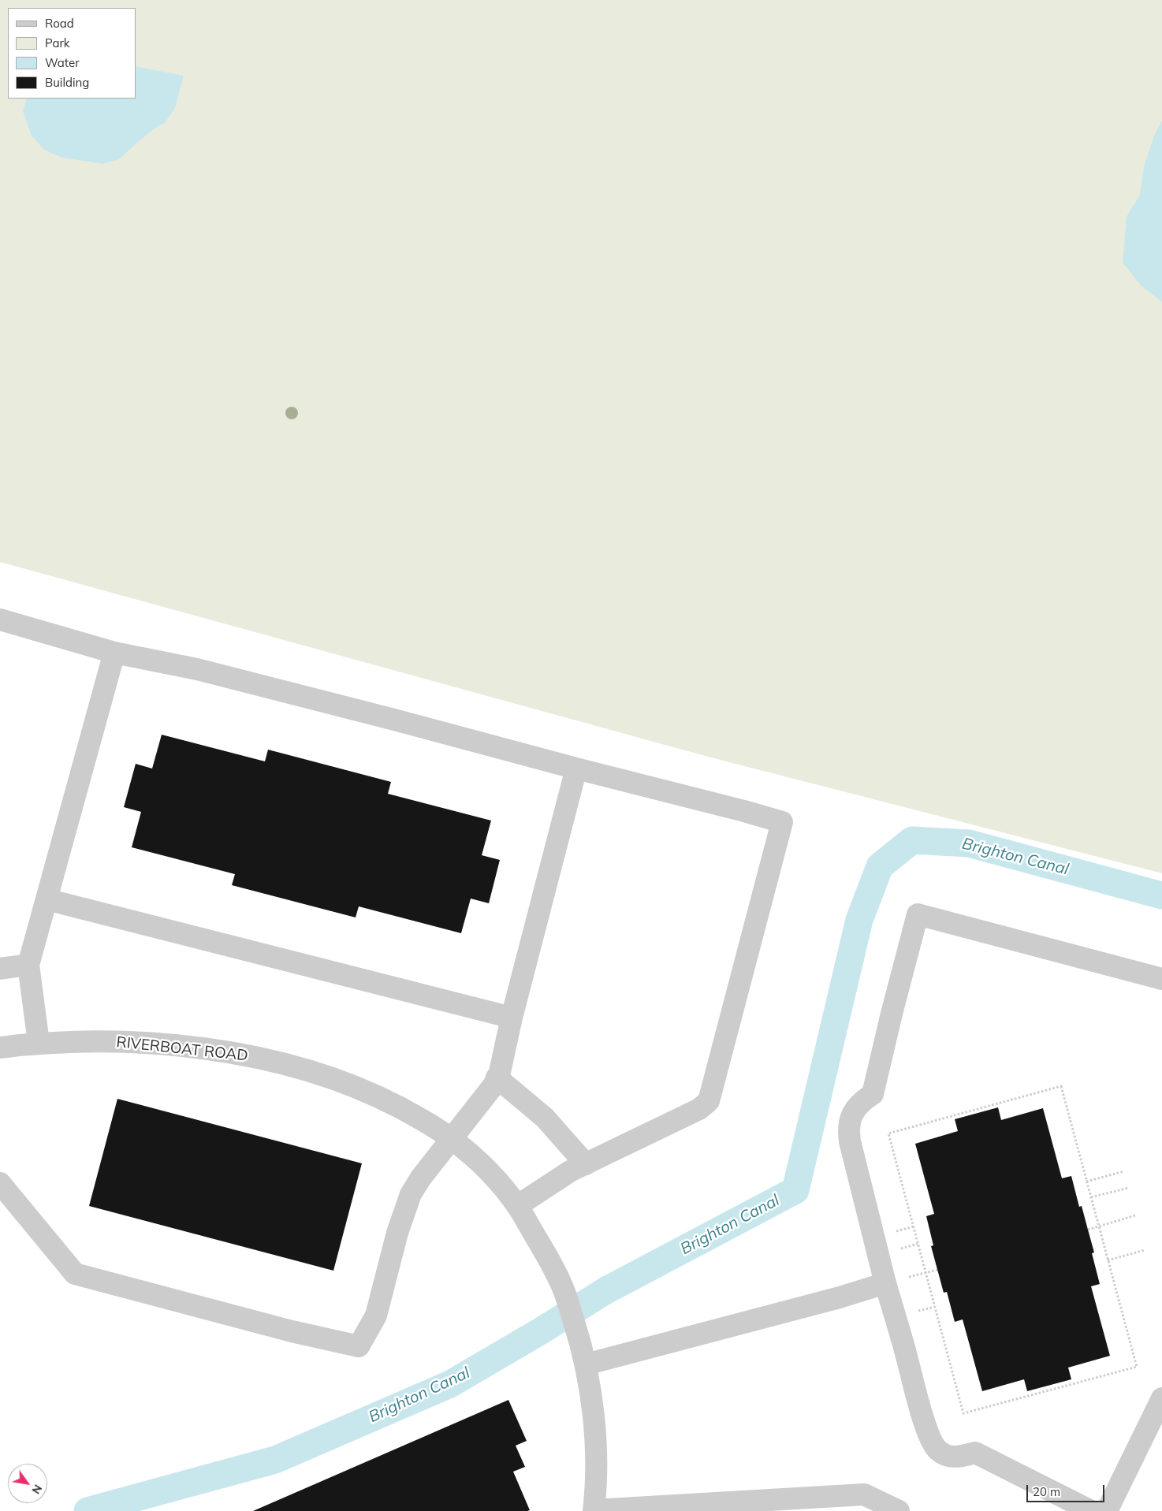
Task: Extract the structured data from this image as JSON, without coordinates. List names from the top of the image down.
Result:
{
  "streets": {
    "street": ["RIVERBOAT ROAD"]
  },
  "water": ["Brighton Canal"],
  "legend": [
    "Road",
    "Park",
    "Water",
    "Building"
  ],
  "scale_bar": "20 m",
  "north": "bottom right"
}
